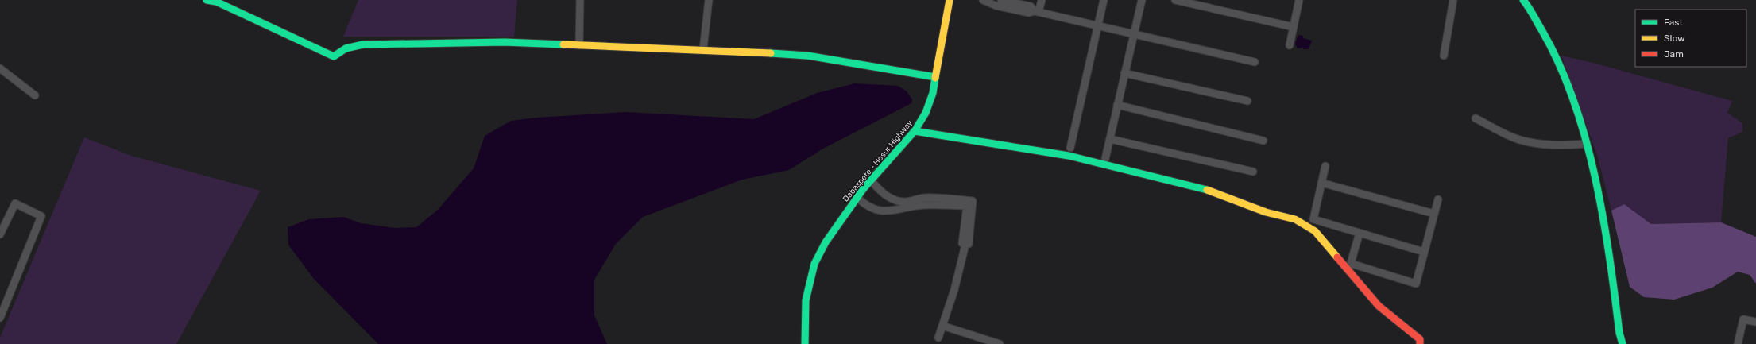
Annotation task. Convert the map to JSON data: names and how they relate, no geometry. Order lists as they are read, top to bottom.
{
  "streets": {
    "main road": ["Dabaspete - Hosur Highway"]
  },
  "legend": ["Fast", "Slow", "Jam"]
}
